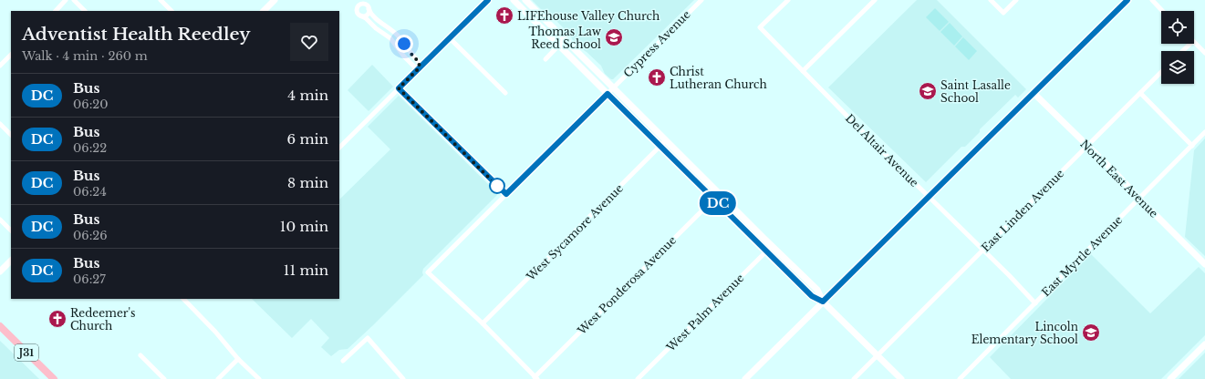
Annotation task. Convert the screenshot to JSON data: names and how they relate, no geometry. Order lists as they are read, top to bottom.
{
  "streets": {
    "main road": ["J31"],
    "street": [
      "Cypress Avenue",
      "Del Altair Avenue",
      "North East Avenue",
      "East Linden Avenue",
      "West Sycamore Avenue",
      "East Myrtle Avenue",
      "West Ponderosa Avenue",
      "West Palm Avenue"
    ]
  },
  "crossings": [
    ["Cypress Avenue", "West Sycamore Avenue"],
    ["Del Altair Avenue", "East Linden Avenue"],
    ["Del Altair Avenue", "East Myrtle Avenue"],
    ["North East Avenue", "East Linden Avenue"],
    ["North East Avenue", "East Myrtle Avenue"]
  ],
  "places": {
    "church": ["LIFEhouse Valley Church", "Christ Lutheran Church", "Redeemer's Church"],
    "school or university": ["Thomas Law Reed School", "Saint Lasalle School", "Lincoln Elementary School"]
  },
  "lines": ["bus line DC"],
  "page": {
    "on_map": "DC",
    "heading": ["Adventist Health Reedley", "Walk · 4 min · 260 m"],
    "list": [
      {
        "mark": "DC",
        "name": "Bus",
        "note": "06:20",
        "value": "4 min"
      },
      {
        "mark": "DC",
        "name": "Bus",
        "note": "06:22",
        "value": "6 min"
      },
      {
        "mark": "DC",
        "name": "Bus",
        "note": "06:24",
        "value": "8 min"
      },
      {
        "mark": "DC",
        "name": "Bus",
        "note": "06:26",
        "value": "10 min"
      },
      {
        "mark": "DC",
        "name": "Bus",
        "note": "06:27",
        "value": "11 min"
      }
    ]
  }
}
